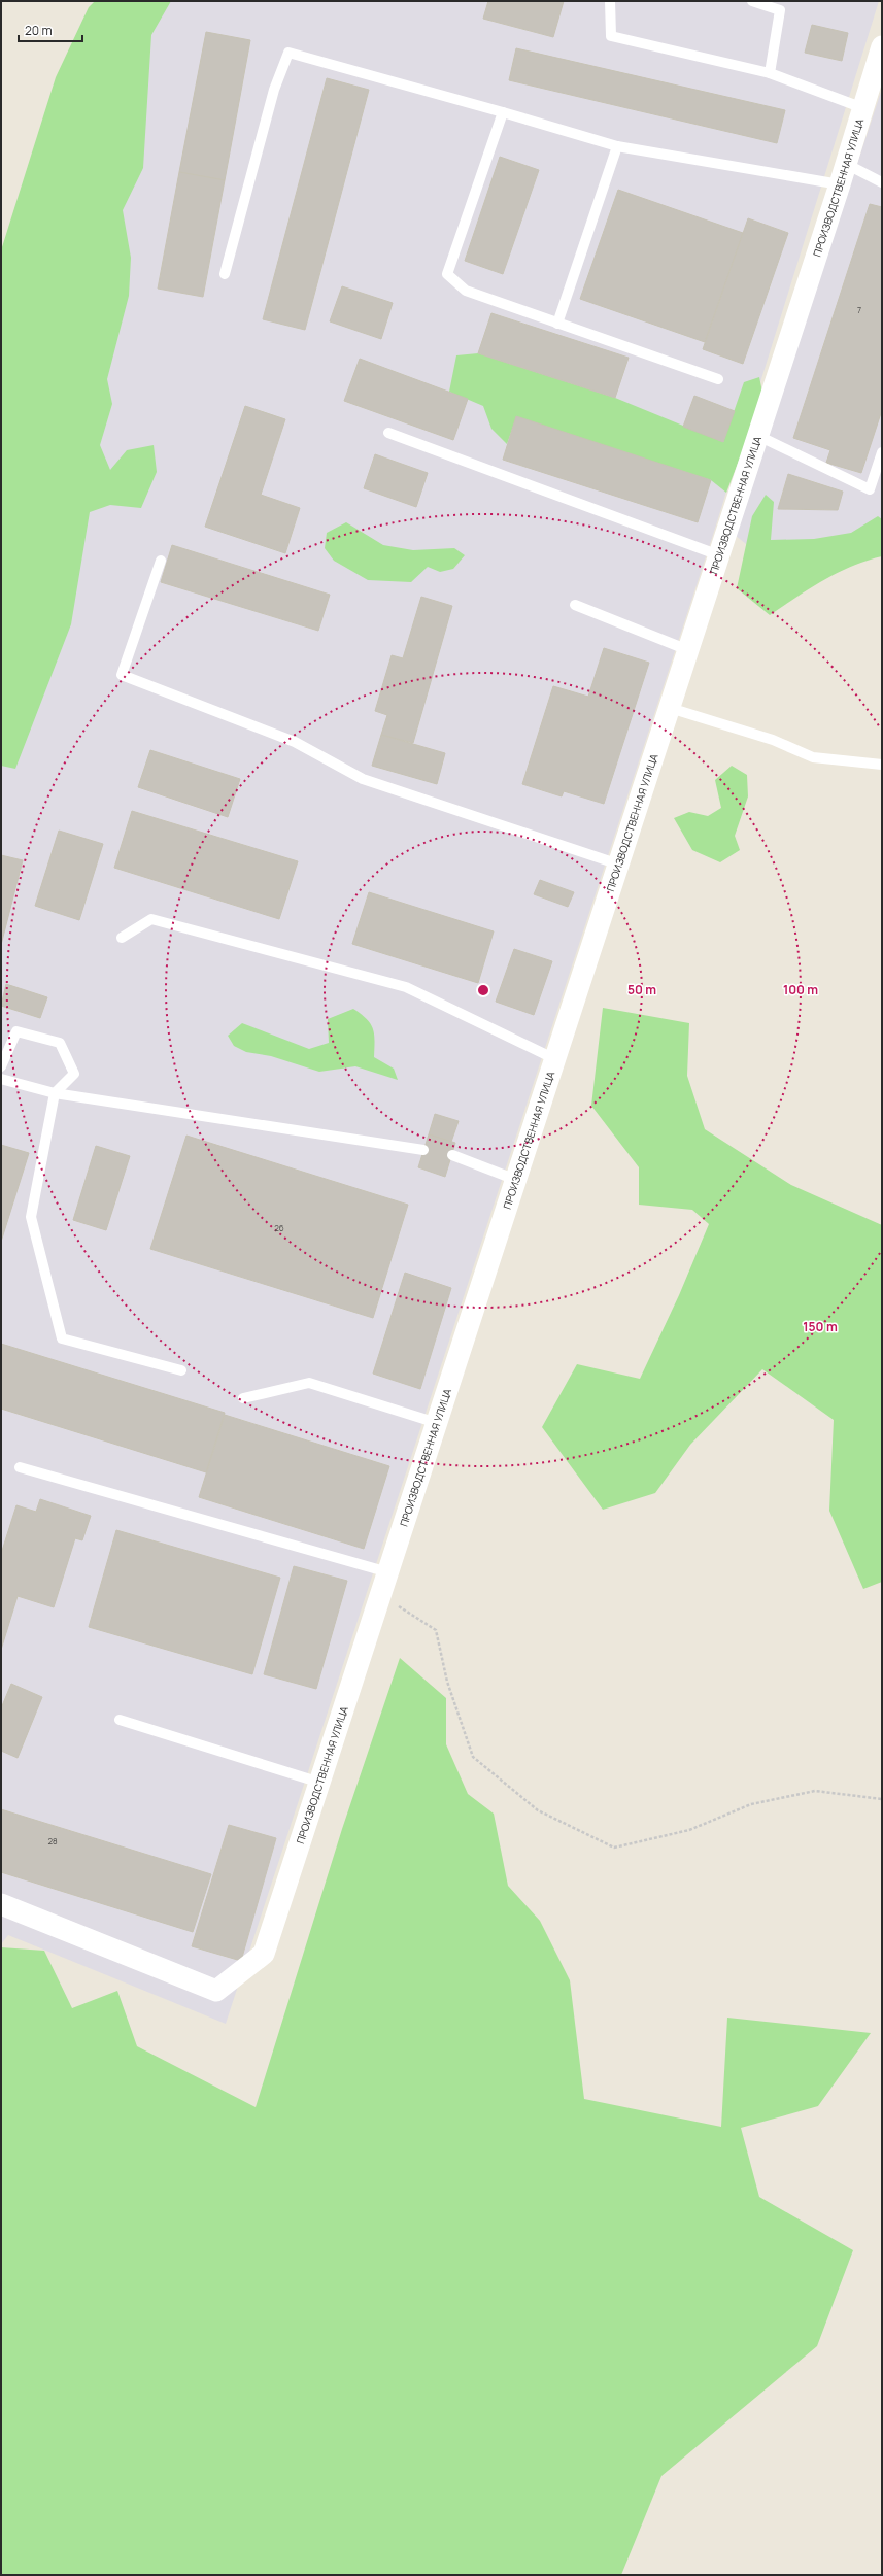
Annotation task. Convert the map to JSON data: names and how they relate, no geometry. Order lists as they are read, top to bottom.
{
  "streets": {
    "street": ["ПРОИЗВОДСТВЕННАЯ УЛИЦА"]
  },
  "house_numbers": ["7", "26", "28"],
  "scale_bar": "20 m",
  "rings": ["50 m", "100 m", "150 m"]
}
